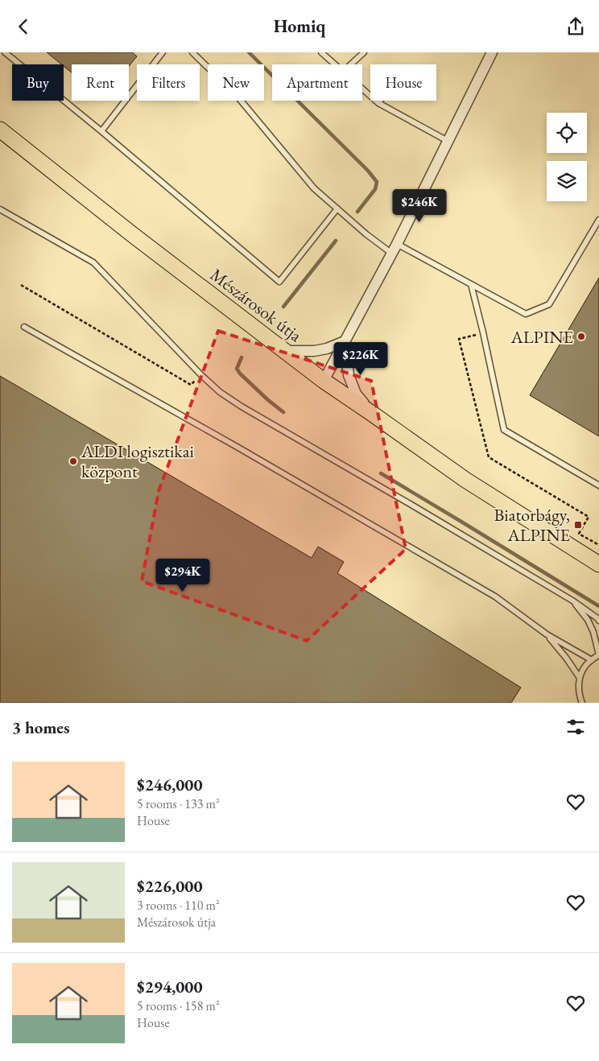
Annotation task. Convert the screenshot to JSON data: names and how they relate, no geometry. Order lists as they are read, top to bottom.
{
  "streets": {
    "main road": ["Mészárosok útja"]
  },
  "places": {
    "other": ["ALPINE", "ALDI logisztikai központ"],
    "transit": ["Biatorbágy, ALPINE"]
  },
  "page": {
    "header": "Homiq",
    "chip": [
      "Buy",
      "Rent",
      "Filters",
      "New",
      "Apartment",
      "House"
    ],
    "price": ["$246K", "$226K", "$294K"],
    "heading": "3 homes",
    "list": [
      {
        "name": "$246,000",
        "note": "5 rooms · 133 m² · House"
      },
      {
        "name": "$226,000",
        "note": "3 rooms · 110 m² · Mészárosok útja"
      },
      {
        "name": "$294,000",
        "note": "5 rooms · 158 m² · House"
      }
    ]
  }
}
